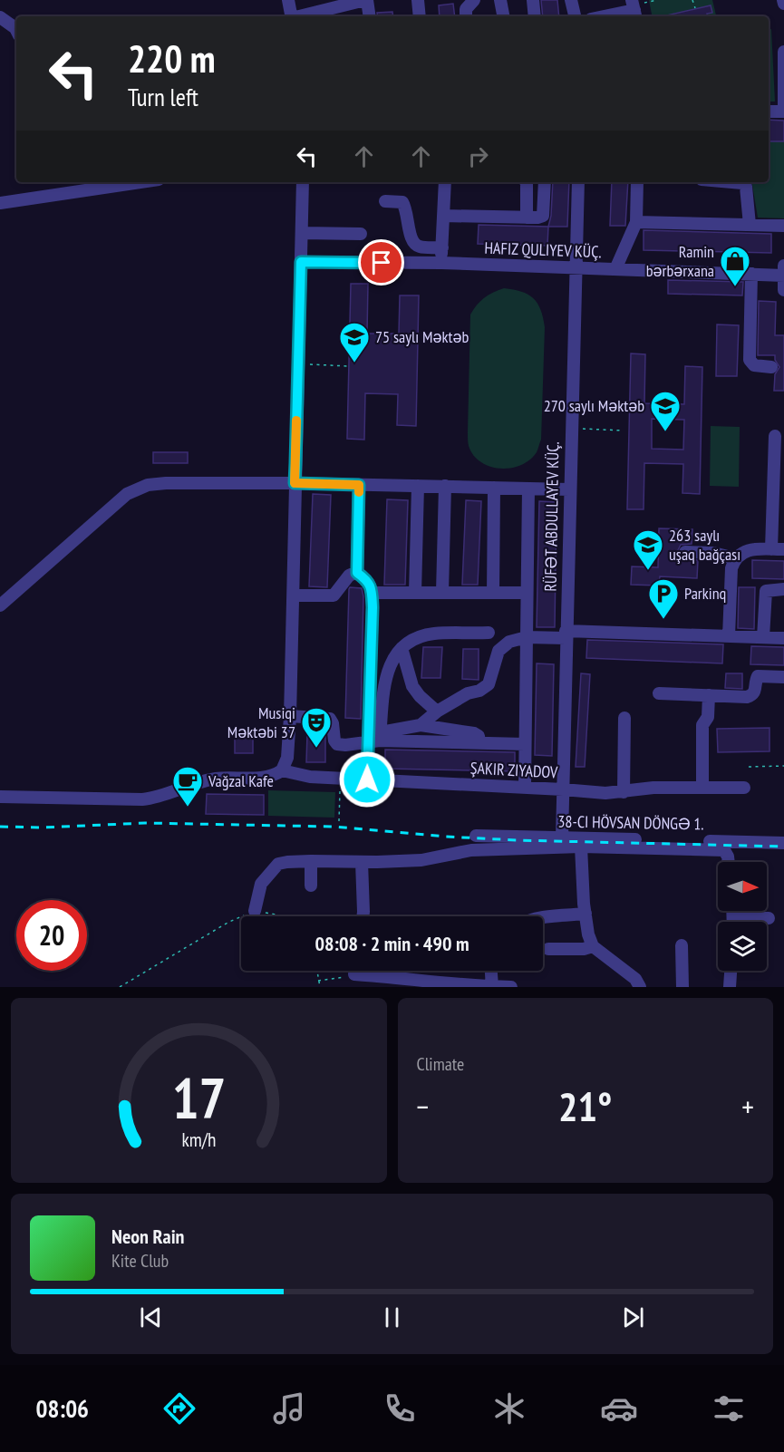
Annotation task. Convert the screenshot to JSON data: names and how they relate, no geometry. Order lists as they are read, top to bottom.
{
  "streets": {
    "street": [
      "HAFIZ QULIYEV KÜÇ.",
      "RÜFƏT ABDULLAYEV KÜÇ.",
      "ŞAKIR ZIYADOV",
      "38-CI HÖVSAN DÖNGƏ 1."
    ]
  },
  "crossings": [
    ["HAFIZ QULIYEV KÜÇ.", "RÜFƏT ABDULLAYEV KÜÇ."],
    ["RÜFƏT ABDULLAYEV KÜÇ.", "ŞAKIR ZIYADOV"],
    ["RÜFƏT ABDULLAYEV KÜÇ.", "38-CI HÖVSAN DÖNGƏ 1."]
  ],
  "places": {
    "shop": ["Ramin bərbərxana"],
    "school or university": ["75 saylı Məktəb", "270 saylı Məktəb", "263 saylı uşaq bağçası"],
    "parking": ["Parkinq"],
    "theatre": ["Musiqi Məktəbi 37"],
    "cafe": ["Vağzal Kafe"]
  },
  "north": "right",
  "page": {
    "turn": ["220 m", "Turn left"],
    "limit": "20",
    "trip": "08:08 · 2 min · 490 m",
    "tile": "Climate",
    "heat": ["−", "21°", "+"],
    "song": ["Neon Rain", "Kite Club"],
    "tabs": "08:06",
    "gauge": ["17", "km/h"]
  }
}
